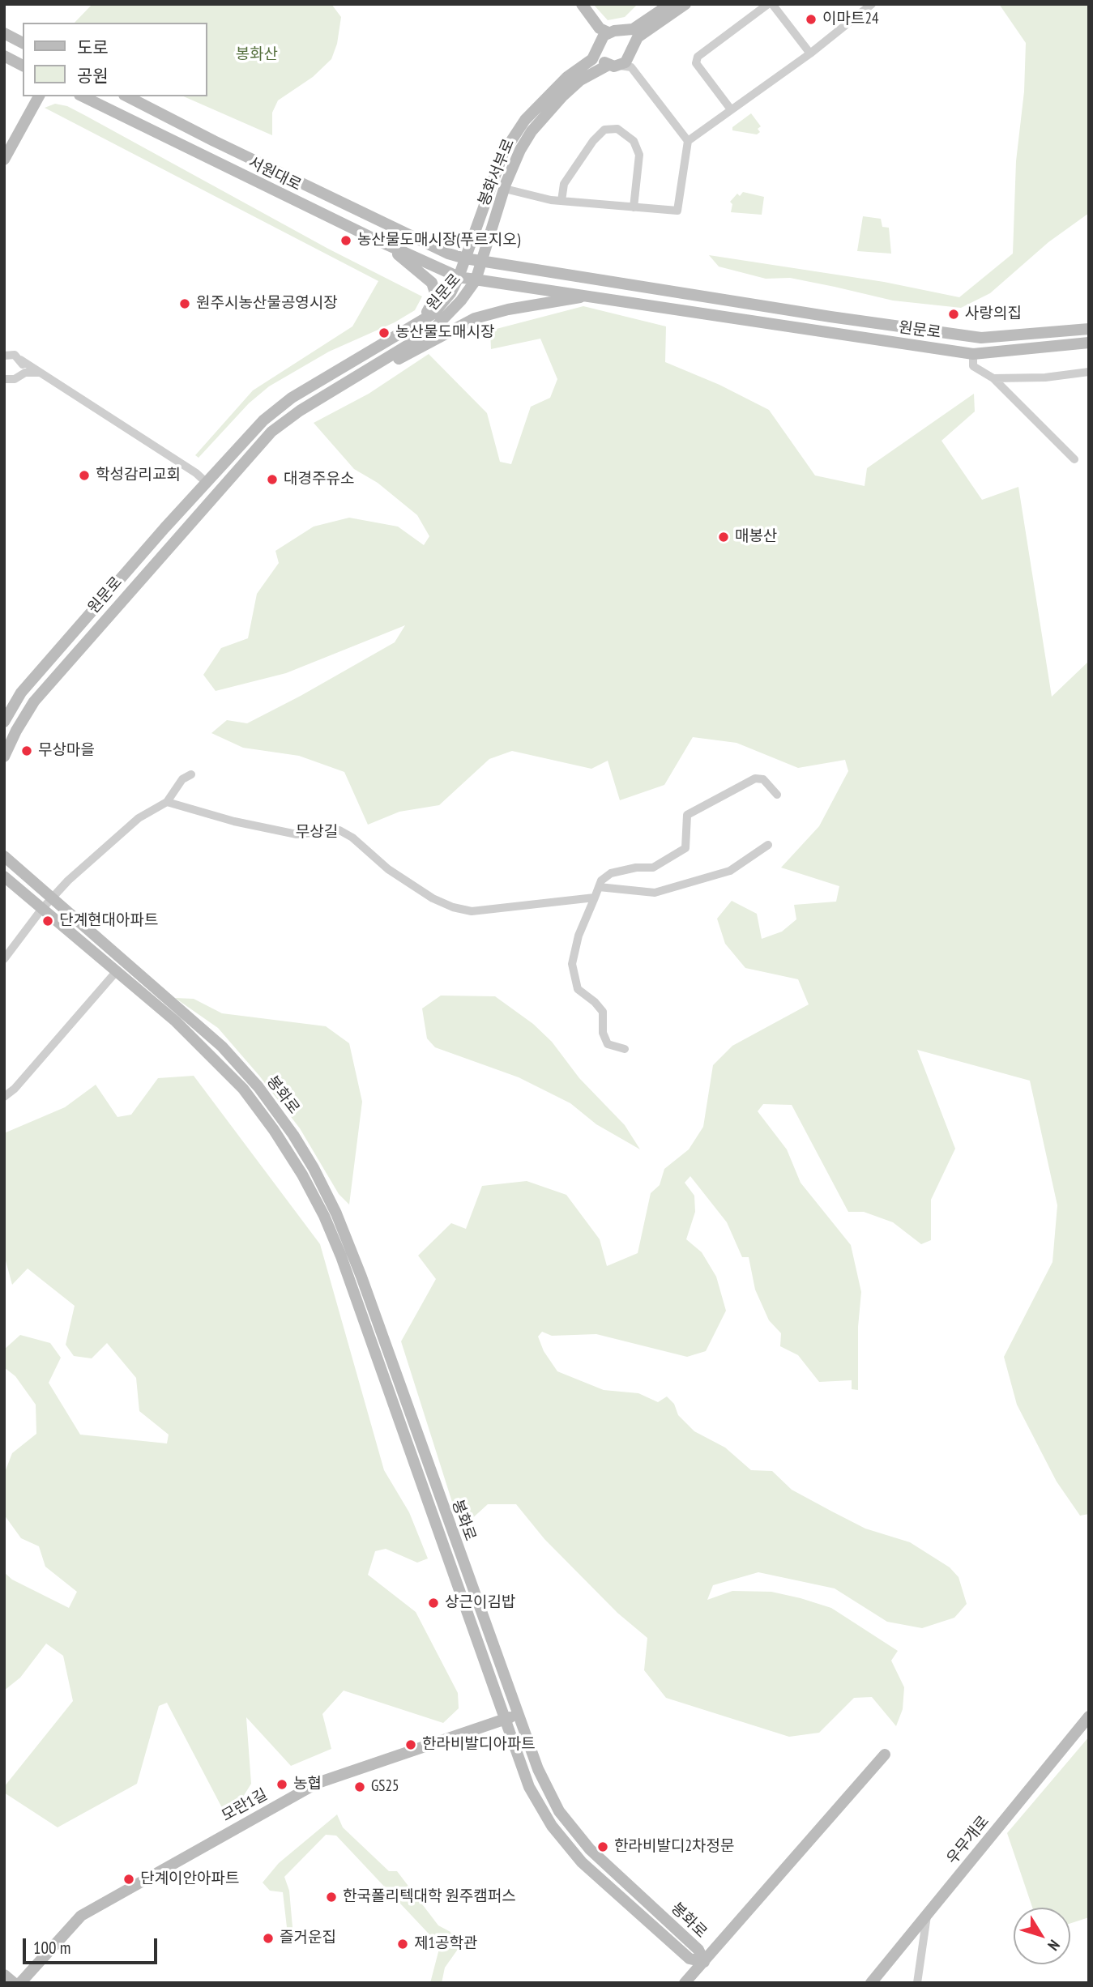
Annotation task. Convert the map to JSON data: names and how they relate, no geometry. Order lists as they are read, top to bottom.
{
  "streets": {
    "street": [
      "봉화서부로",
      "서원대로",
      "원문로",
      "무상길",
      "봉화로",
      "모란1길",
      "우무개로"
    ]
  },
  "crossings": [
    ["봉화서부로", "서원대로"],
    ["봉화서부로", "원문로"],
    ["서원대로", "원문로"],
    ["봉화로", "모란1길"]
  ],
  "parks": ["봉화산"],
  "places": [
    "이마트24",
    "농산물도매시장(푸르지오)",
    "원주시농산물공영시장",
    "사랑의집",
    "농산물도매시장",
    "학성감리교회",
    "대경주유소",
    "매봉산",
    "무상마을",
    "단계현대아파트",
    "상근이김밥",
    "한라비발디아파트",
    "농협",
    "GS25",
    "한라비발디2차정문",
    "단계이안아파트",
    "한국폴리텍대학 원주캠퍼스",
    "즐거운집",
    "제1공학관"
  ],
  "legend": ["도로", "공원"],
  "scale_bar": "100 m",
  "north": "bottom right"
}
